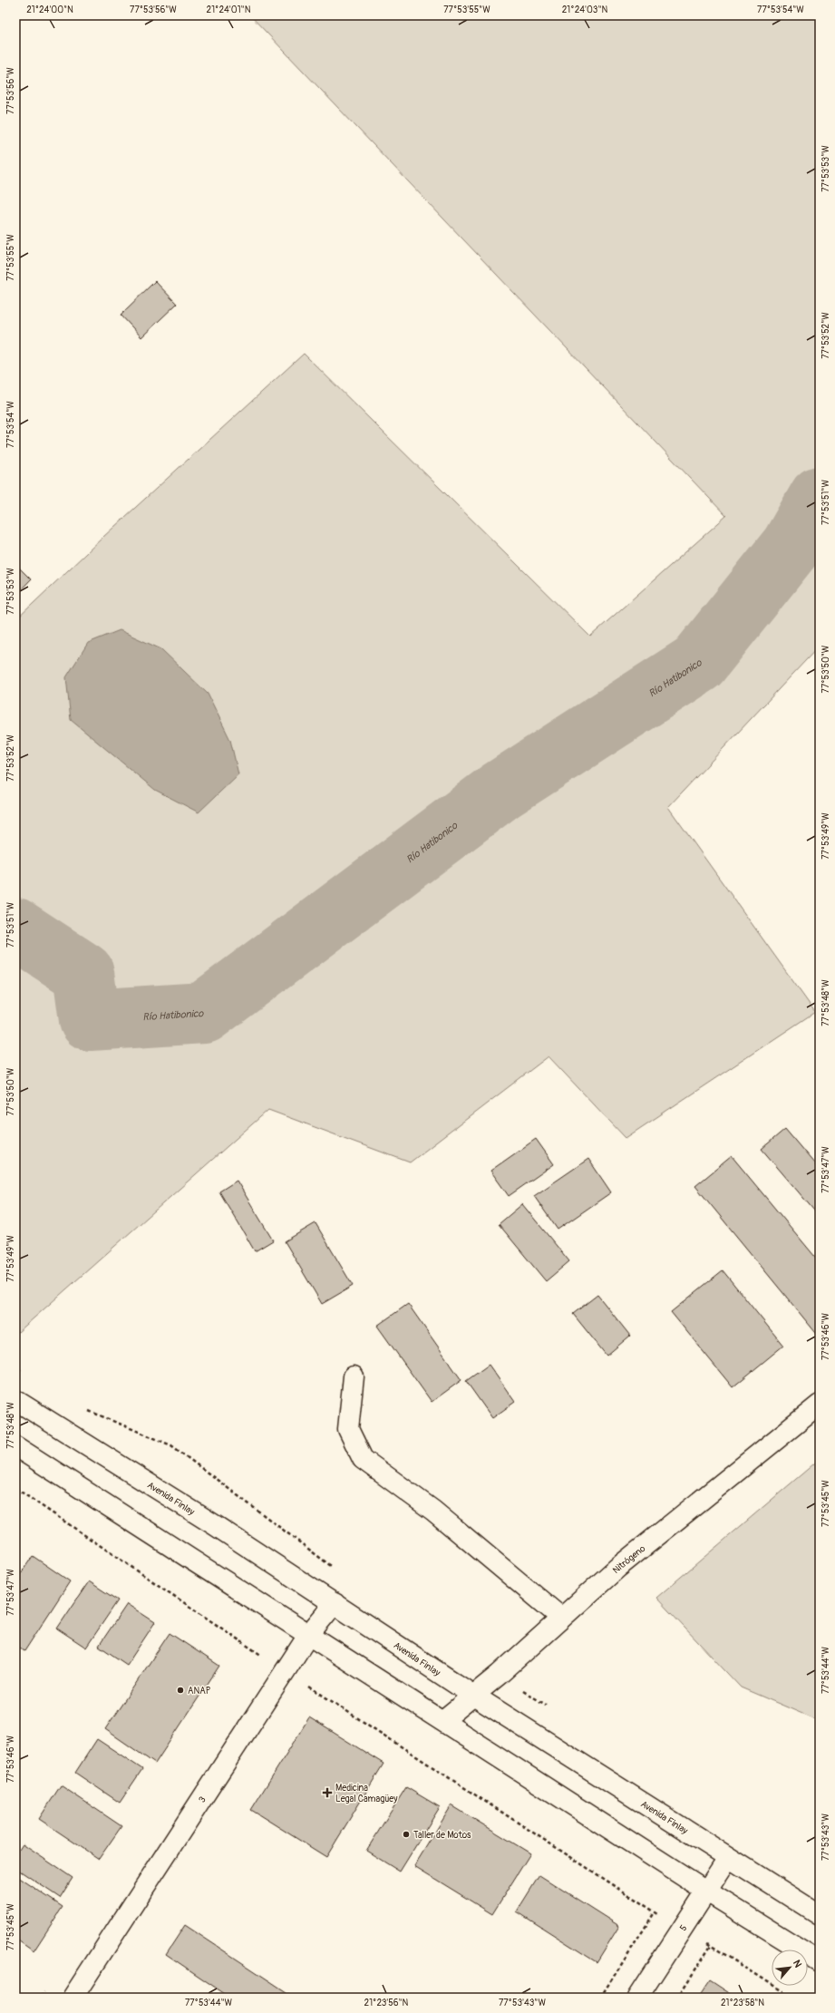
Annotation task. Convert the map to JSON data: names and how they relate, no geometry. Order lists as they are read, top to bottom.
{
  "streets": {
    "main road": [
      "Avenida Finlay",
      "Nitrógeno",
      "3",
      "5"
    ]
  },
  "crossings": [
    ["Avenida Finlay", "Nitrógeno"],
    ["Avenida Finlay", "3"],
    ["Avenida Finlay", "5"]
  ],
  "water": ["Río Hatibonico"],
  "places": {
    "other": ["ANAP", "Taller de Motos"],
    "health": ["Medicina Legal Camagüey"]
  },
  "north": "top right",
  "coordinates": [
    "21°24'00\"N",
    "77°53'56\"W",
    "21°24'01\"N",
    "77°53'55\"W",
    "21°24'03\"N",
    "77°53'54\"W",
    "77°53'53\"W",
    "77°53'52\"W",
    "77°53'51\"W",
    "77°53'50\"W",
    "77°53'49\"W",
    "77°53'48\"W",
    "77°53'47\"W",
    "77°53'46\"W",
    "77°53'45\"W",
    "77°53'44\"W",
    "77°53'43\"W",
    "21°23'56\"N",
    "21°23'58\"N"
  ]
}
